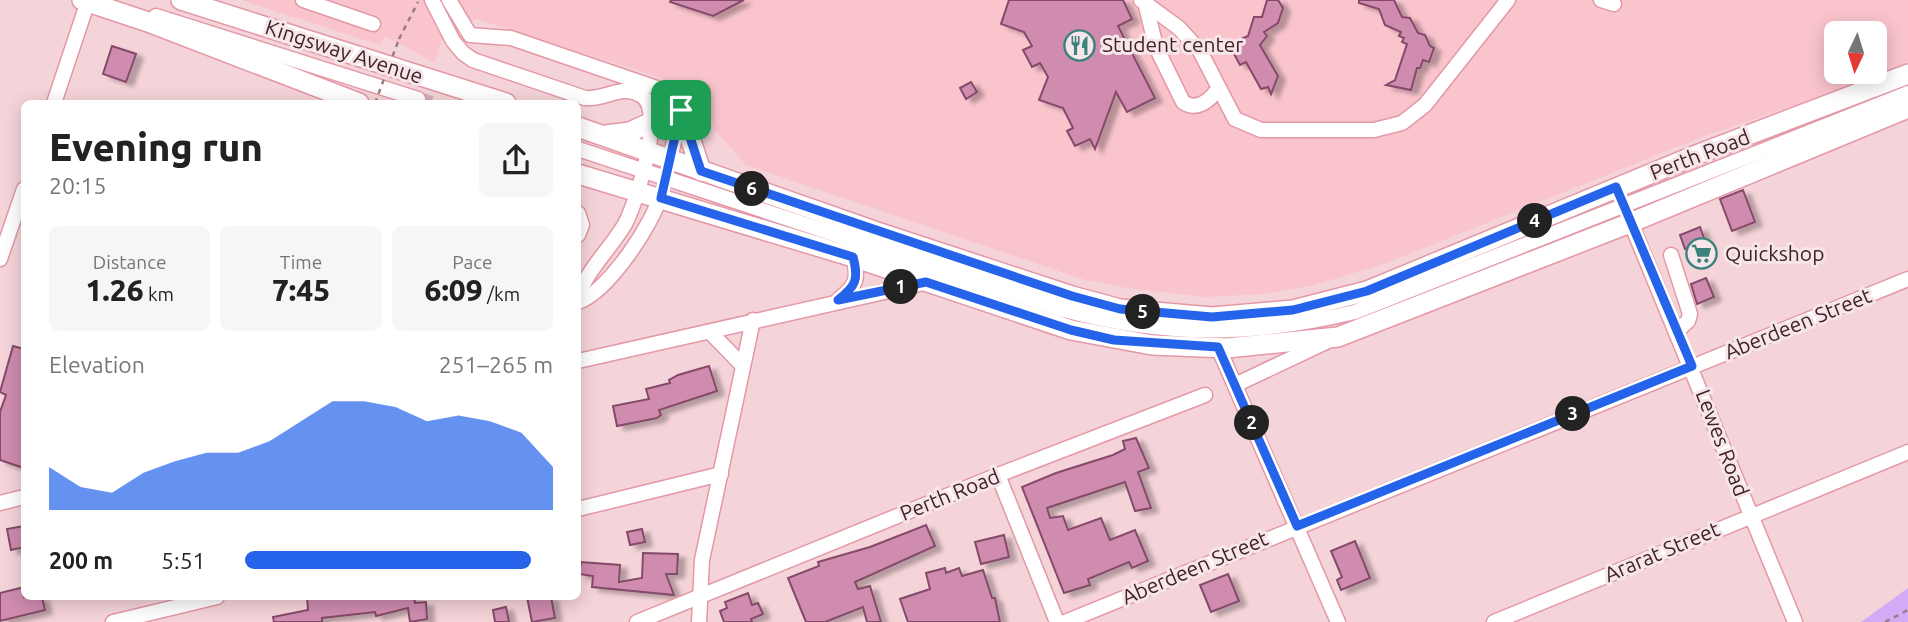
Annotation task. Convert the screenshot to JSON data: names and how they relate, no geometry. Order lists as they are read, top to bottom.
{
  "streets": {
    "main road": ["Kingsway Avenue", "Perth Road"],
    "street": ["Aberdeen Street", "Lewes Road", "Ararat Street"]
  },
  "crossings": [
    ["Perth Road", "Lewes Road"],
    ["Aberdeen Street", "Lewes Road"],
    ["Lewes Road", "Ararat Street"]
  ],
  "places": {
    "restaurant": ["Student center"],
    "supermarket": ["Quickshop"]
  },
  "north": "bottom",
  "page": {
    "heading": ["Evening run", "20:15"],
    "pins": [
      "6",
      "4",
      "1",
      "5",
      "3",
      "2"
    ],
    "stats": [
      ["Distance", "1.26 km"],
      ["Time", "7:45"],
      ["Pace", "6:09 /km"]
    ],
    "chart": ["Elevation", "251–265 m"],
    "list": [
      {
        "name": "200 m",
        "note": "5:51"
      }
    ]
  }
}
